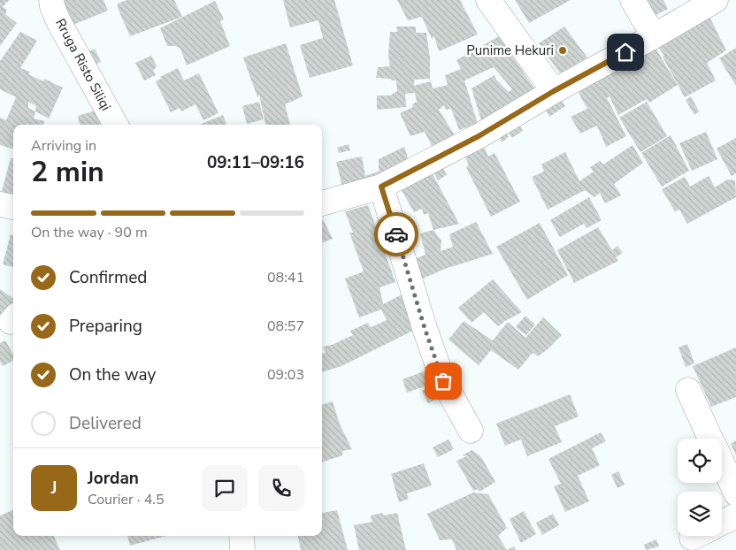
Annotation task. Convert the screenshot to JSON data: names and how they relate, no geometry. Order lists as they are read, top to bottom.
{
  "streets": {
    "street": ["Rruga Risto Siliqi"]
  },
  "places": ["Punime Hekuri"],
  "page": {
    "heading": ["2 min", "Arriving in", "09:11–09:16"],
    "panel": ["Jordan", "Courier · 4.5"],
    "bar": "On the way · 90 m",
    "list": [
      ["Confirmed", "08:41"],
      ["Preparing", "08:57"],
      ["On the way", "09:03"],
      "Delivered"
    ],
    "round": "J"
  }
}
